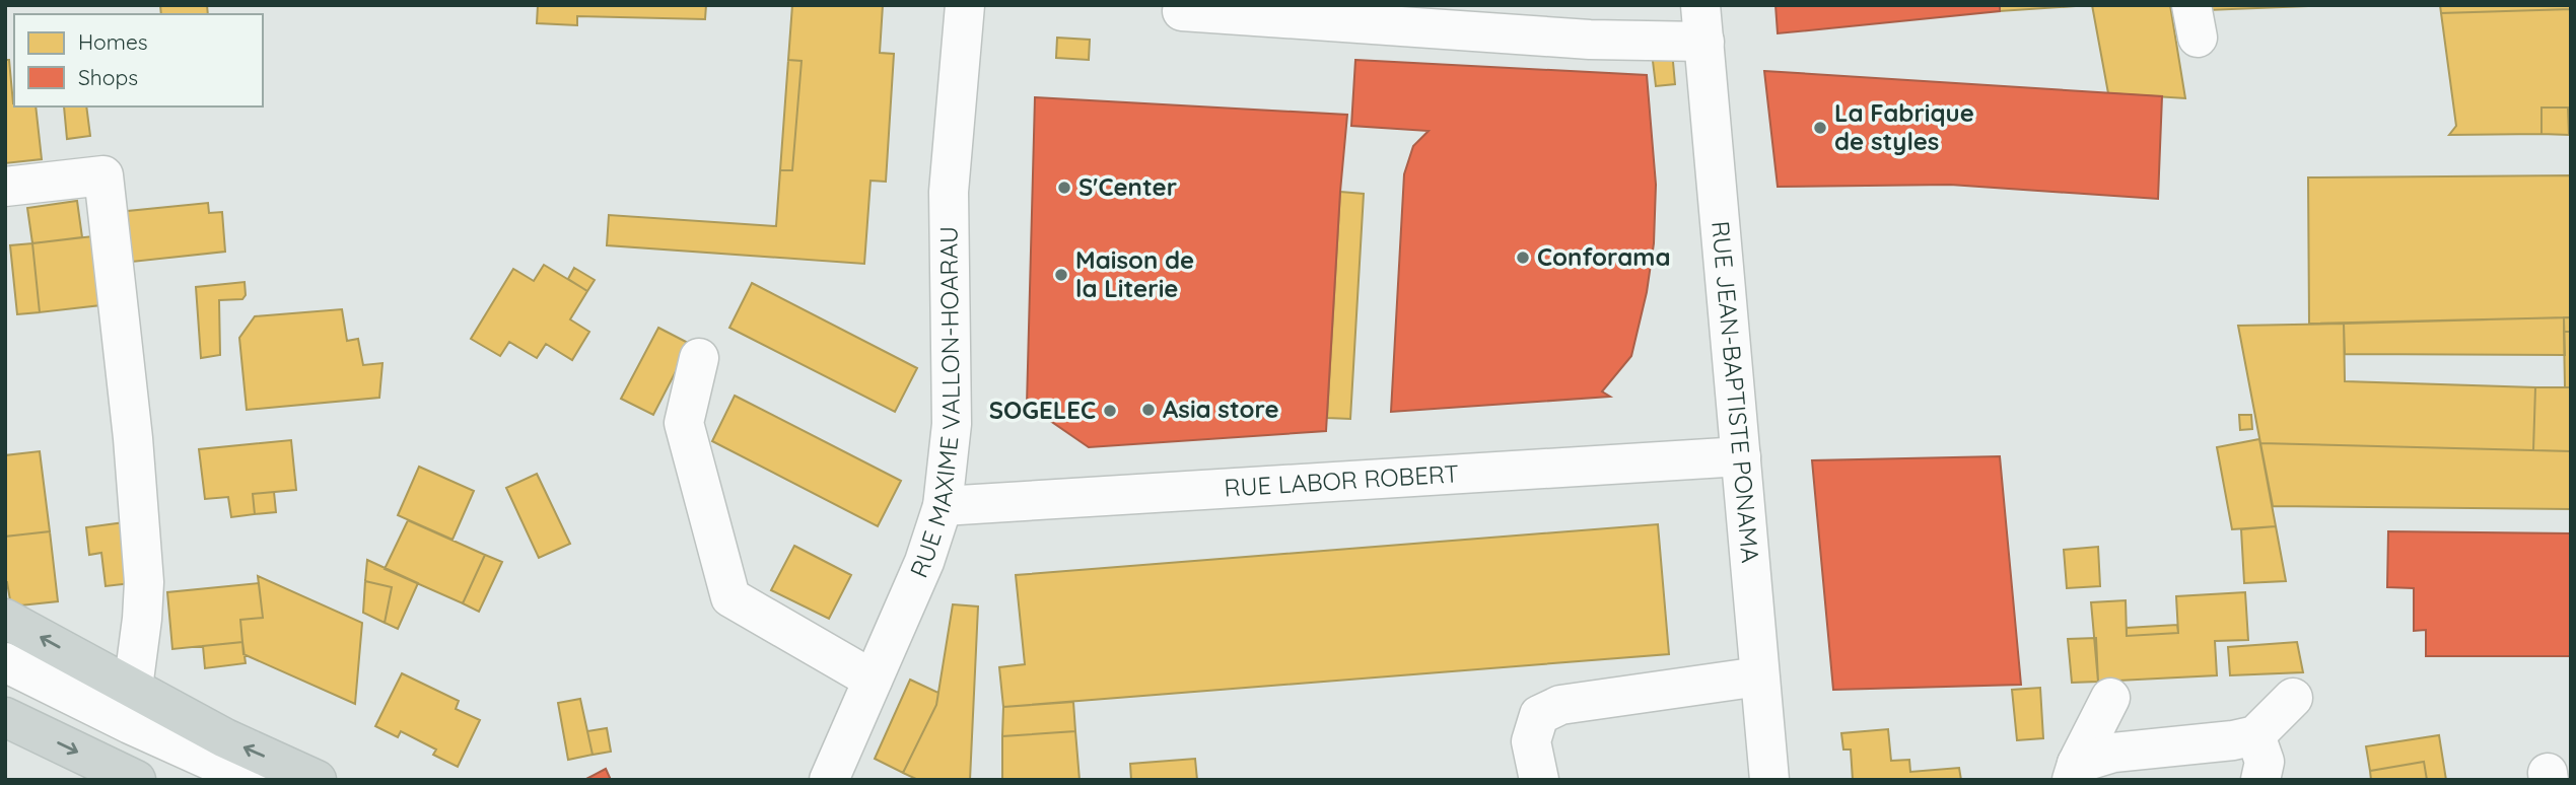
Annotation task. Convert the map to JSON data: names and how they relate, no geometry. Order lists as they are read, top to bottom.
{
  "streets": {
    "street": ["RUE JEAN-BAPTISTE PONAMA", "RUE MAXIME VALLON-HOARAU", "RUE LABOR ROBERT"]
  },
  "crossings": [
    ["RUE JEAN-BAPTISTE PONAMA", "RUE LABOR ROBERT"],
    ["RUE MAXIME VALLON-HOARAU", "RUE LABOR ROBERT"]
  ],
  "places": [
    "La Fabrique de styles",
    "S'Center",
    "Conforama",
    "Maison de la Literie",
    "Asia store",
    "SOGELEC"
  ],
  "legend": ["Homes", "Shops"]
}
